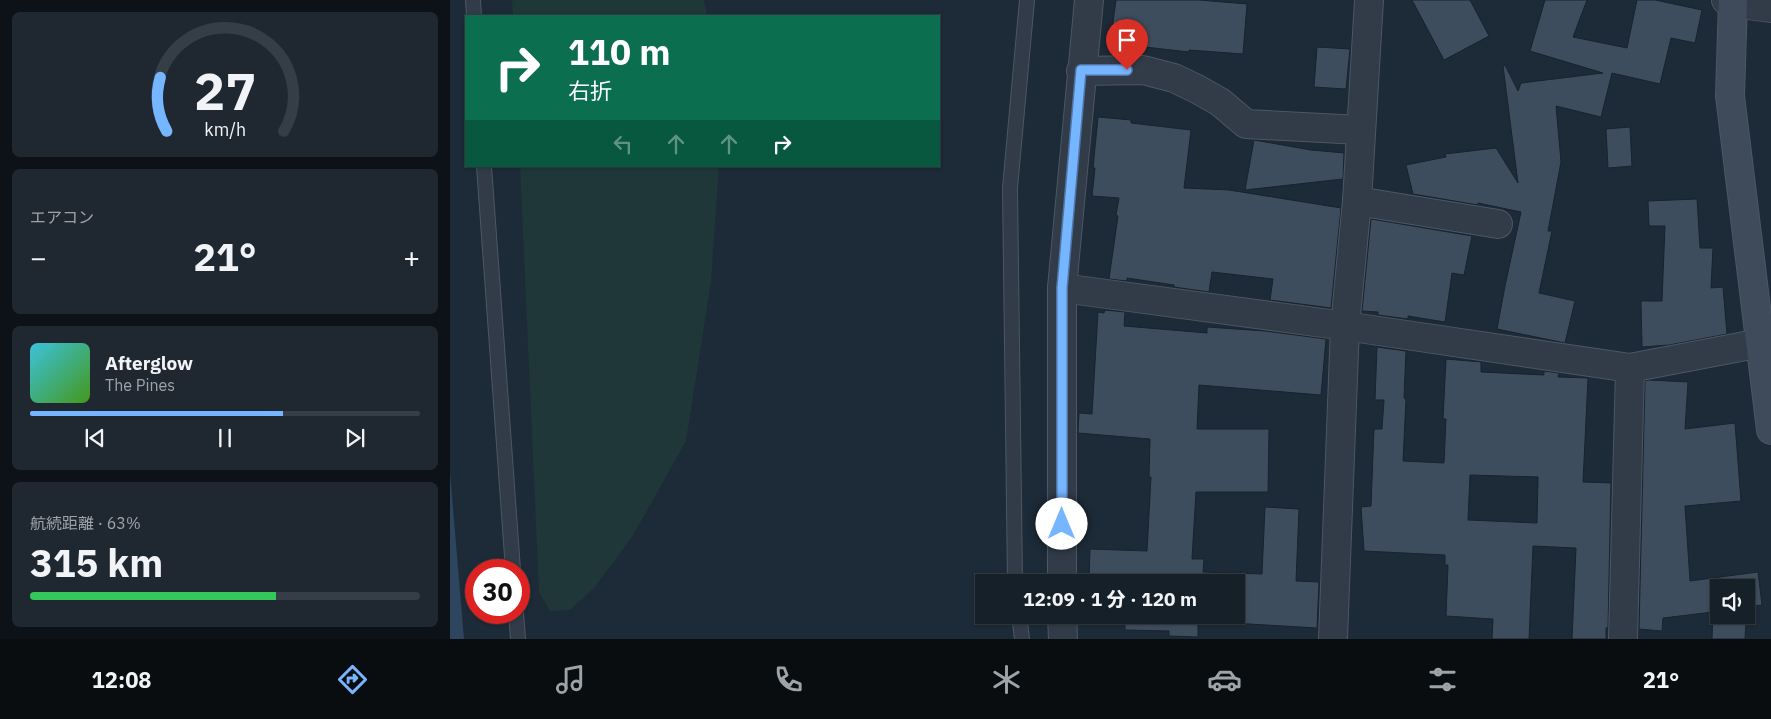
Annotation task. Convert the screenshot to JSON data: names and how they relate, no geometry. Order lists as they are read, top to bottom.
{
  "page": {
    "turn": ["110 m", "右折"],
    "tile": [
      "エアコン",
      ["航続距離 · 63%", "315 km"]
    ],
    "heat": ["−", "21°", "+"],
    "song": ["Afterglow", "The Pines"],
    "limit": "30",
    "trip": "12:09 · 1 分 · 120 m",
    "tabs": ["12:08", "21°"],
    "gauge": ["27", "km/h"]
  }
}
